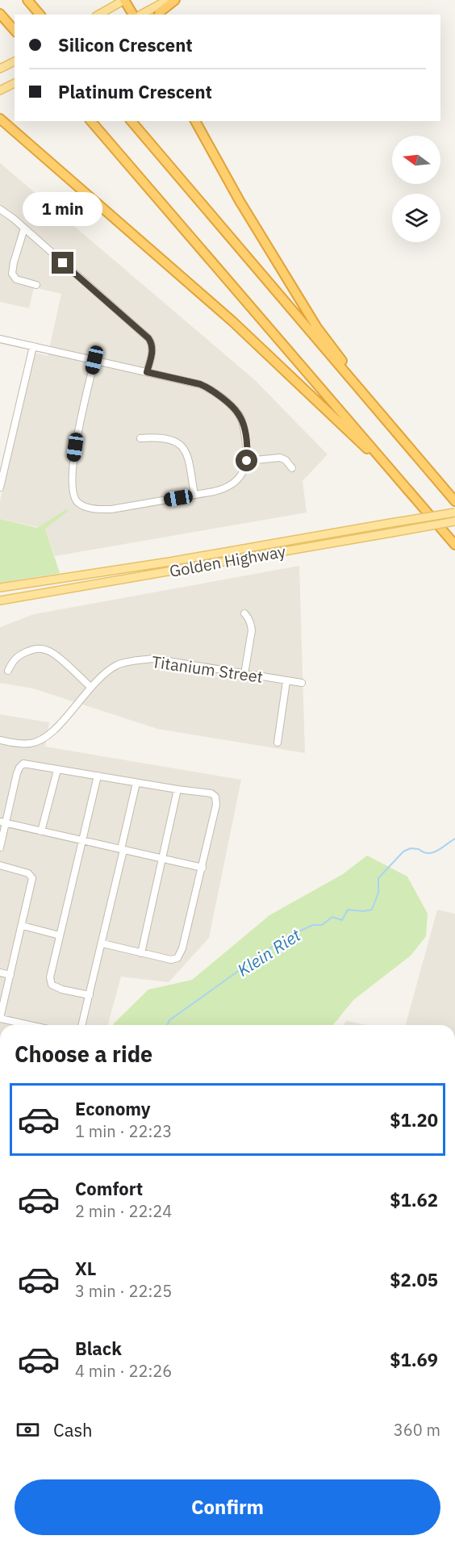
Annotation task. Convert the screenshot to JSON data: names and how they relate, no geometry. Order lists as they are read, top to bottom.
{
  "streets": {
    "main road": ["Golden Highway"],
    "street": ["Titanium Street"]
  },
  "water": ["Klein Riet"],
  "north": "left",
  "page": {
    "banner": ["Silicon Crescent", "Platinum Crescent"],
    "bubble": "1 min",
    "heading": "Choose a ride",
    "list": [
      {
        "name": "Economy",
        "note": "1 min · 22:23",
        "value": "$1.20"
      },
      {
        "name": "Comfort",
        "note": "2 min · 22:24",
        "value": "$1.62"
      },
      {
        "name": "XL",
        "note": "3 min · 22:25",
        "value": "$2.05"
      },
      {
        "name": "Black",
        "note": "4 min · 22:26",
        "value": "$1.69"
      }
    ],
    "pay": ["Cash", "360 m"],
    "buttons": "Confirm"
  }
}
